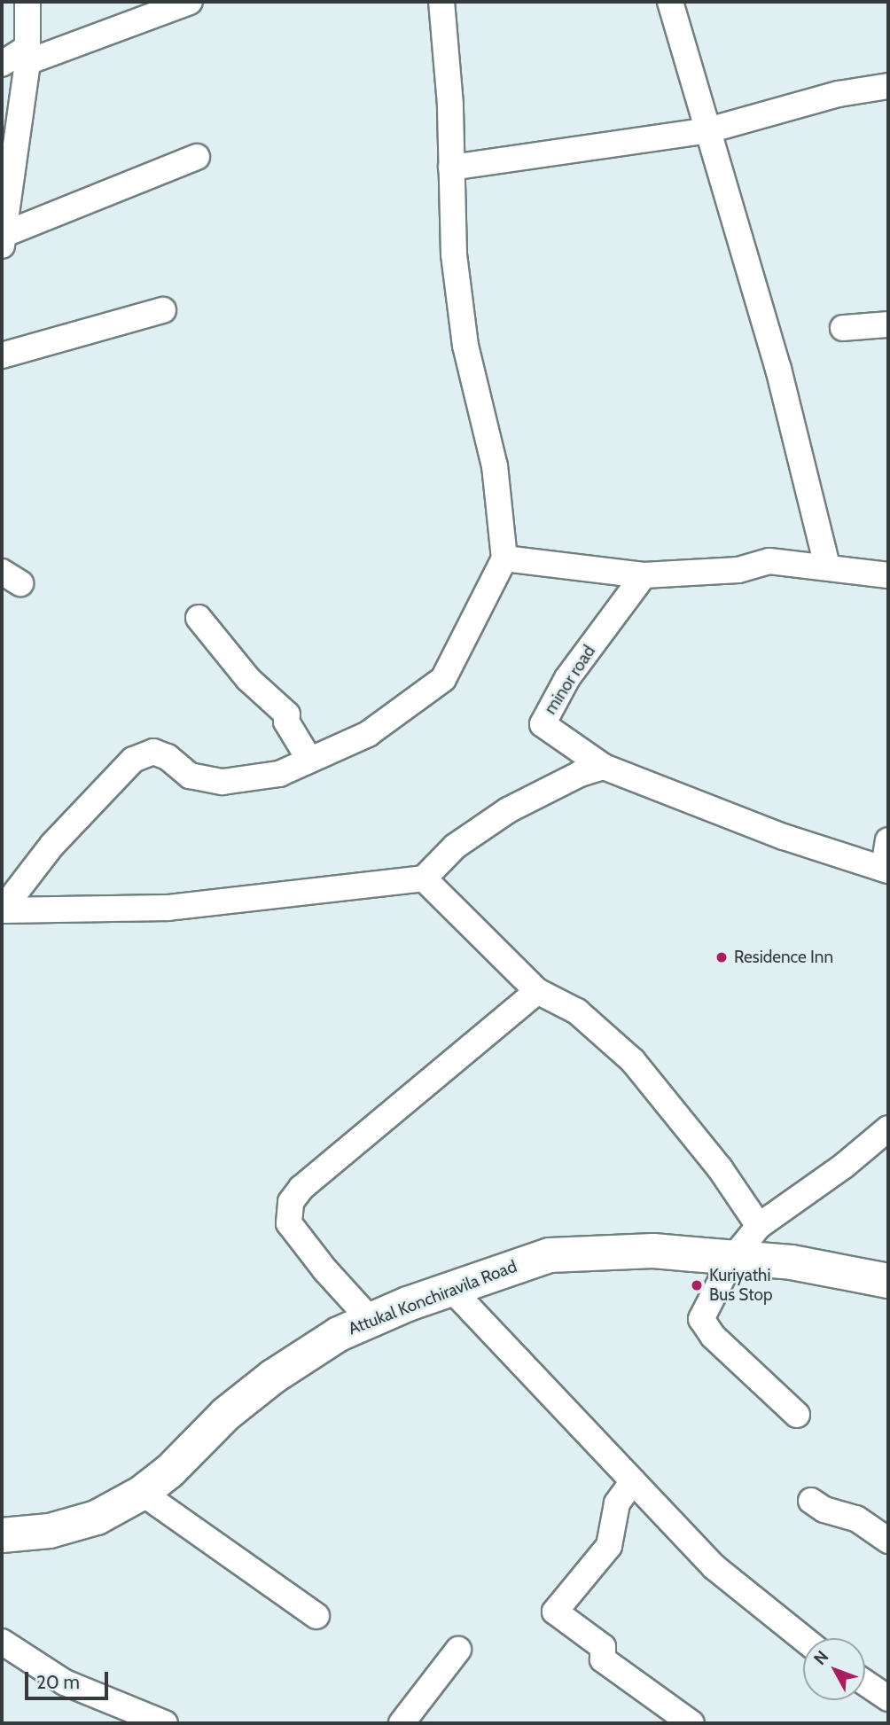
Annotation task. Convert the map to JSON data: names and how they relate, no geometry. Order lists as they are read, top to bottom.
{
  "streets": {
    "main road": ["Attukal Konchiravila Road"],
    "street": ["minor road"]
  },
  "places": ["Residence Inn", "Kuriyathi Bus Stop"],
  "scale_bar": "20 m",
  "north": "top left"
}
